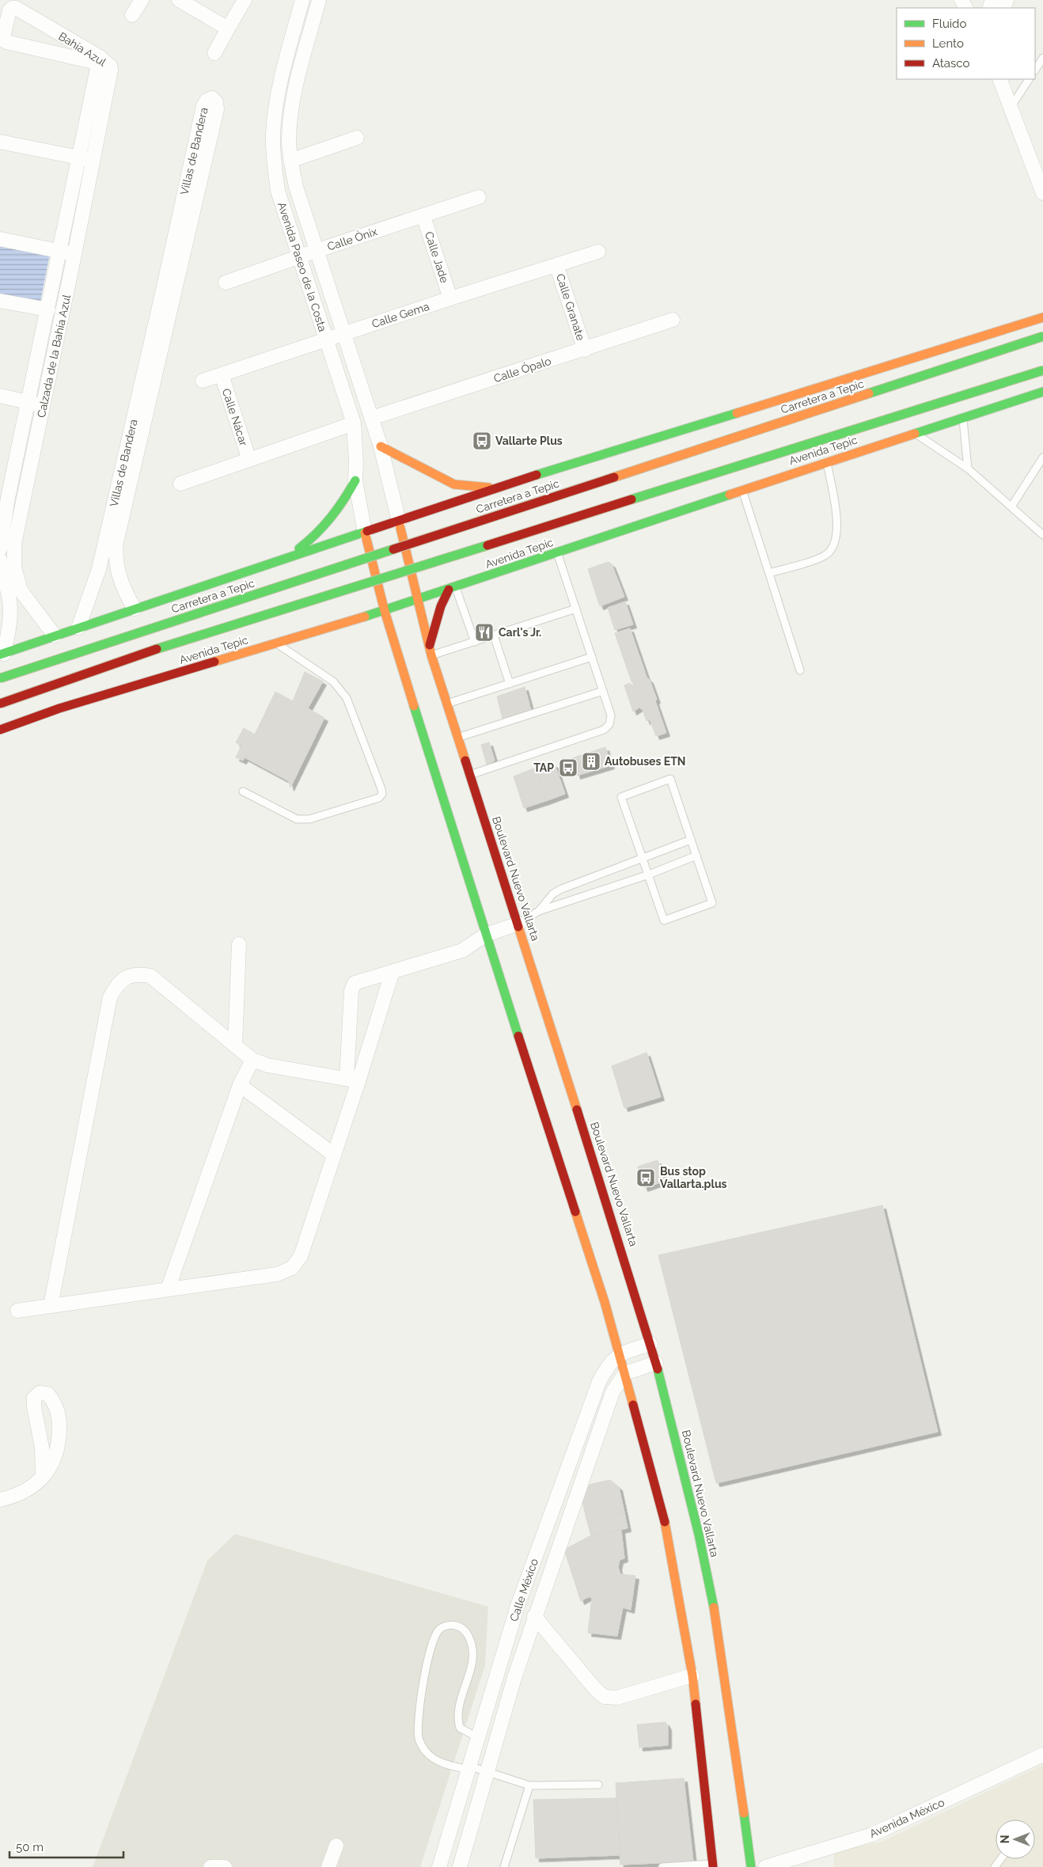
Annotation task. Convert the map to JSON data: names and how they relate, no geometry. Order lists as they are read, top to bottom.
{
  "streets": {
    "main road": ["Carretera a Tepic", "Avenida Tepic", "Boulevard Nuevo Vallarta"],
    "street": [
      "Bahía Azul",
      "Villas de Bandera",
      "Calle Ónix",
      "Calle Jade",
      "Avenida Paseo de la Costa",
      "Calle Granate",
      "Calle Gema",
      "Calzada de la Bahía Azul",
      "Calle Ópalo",
      "Calle Nácar",
      "Calle México",
      "Avenida México"
    ]
  },
  "crossings": [
    ["Bahía Azul", "Calzada de la Bahía Azul"],
    ["Calle Ónix", "Calle Jade"],
    ["Calle Ónix", "Avenida Paseo de la Costa"],
    ["Calle Jade", "Calle Gema"],
    ["Avenida Paseo de la Costa", "Calle Gema"],
    ["Avenida Paseo de la Costa", "Calle Ópalo"],
    ["Avenida Paseo de la Costa", "Boulevard Nuevo Vallarta"],
    ["Calle Granate", "Calle Gema"],
    ["Calle Granate", "Calle Ópalo"],
    ["Calle Gema", "Calle Nácar"],
    ["Avenida Tepic", "Boulevard Nuevo Vallarta"],
    ["Boulevard Nuevo Vallarta", "Calle México"]
  ],
  "places": {
    "bus stop": ["Vallarte Plus", "TAP", "Bus stop Vallarta.plus"],
    "restaurant": ["Carl's Jr."],
    "building": ["Autobuses ETN"]
  },
  "legend": ["Fluido", "Lento", "Atasco"],
  "scale_bar": "50 m",
  "north": "left"
}
